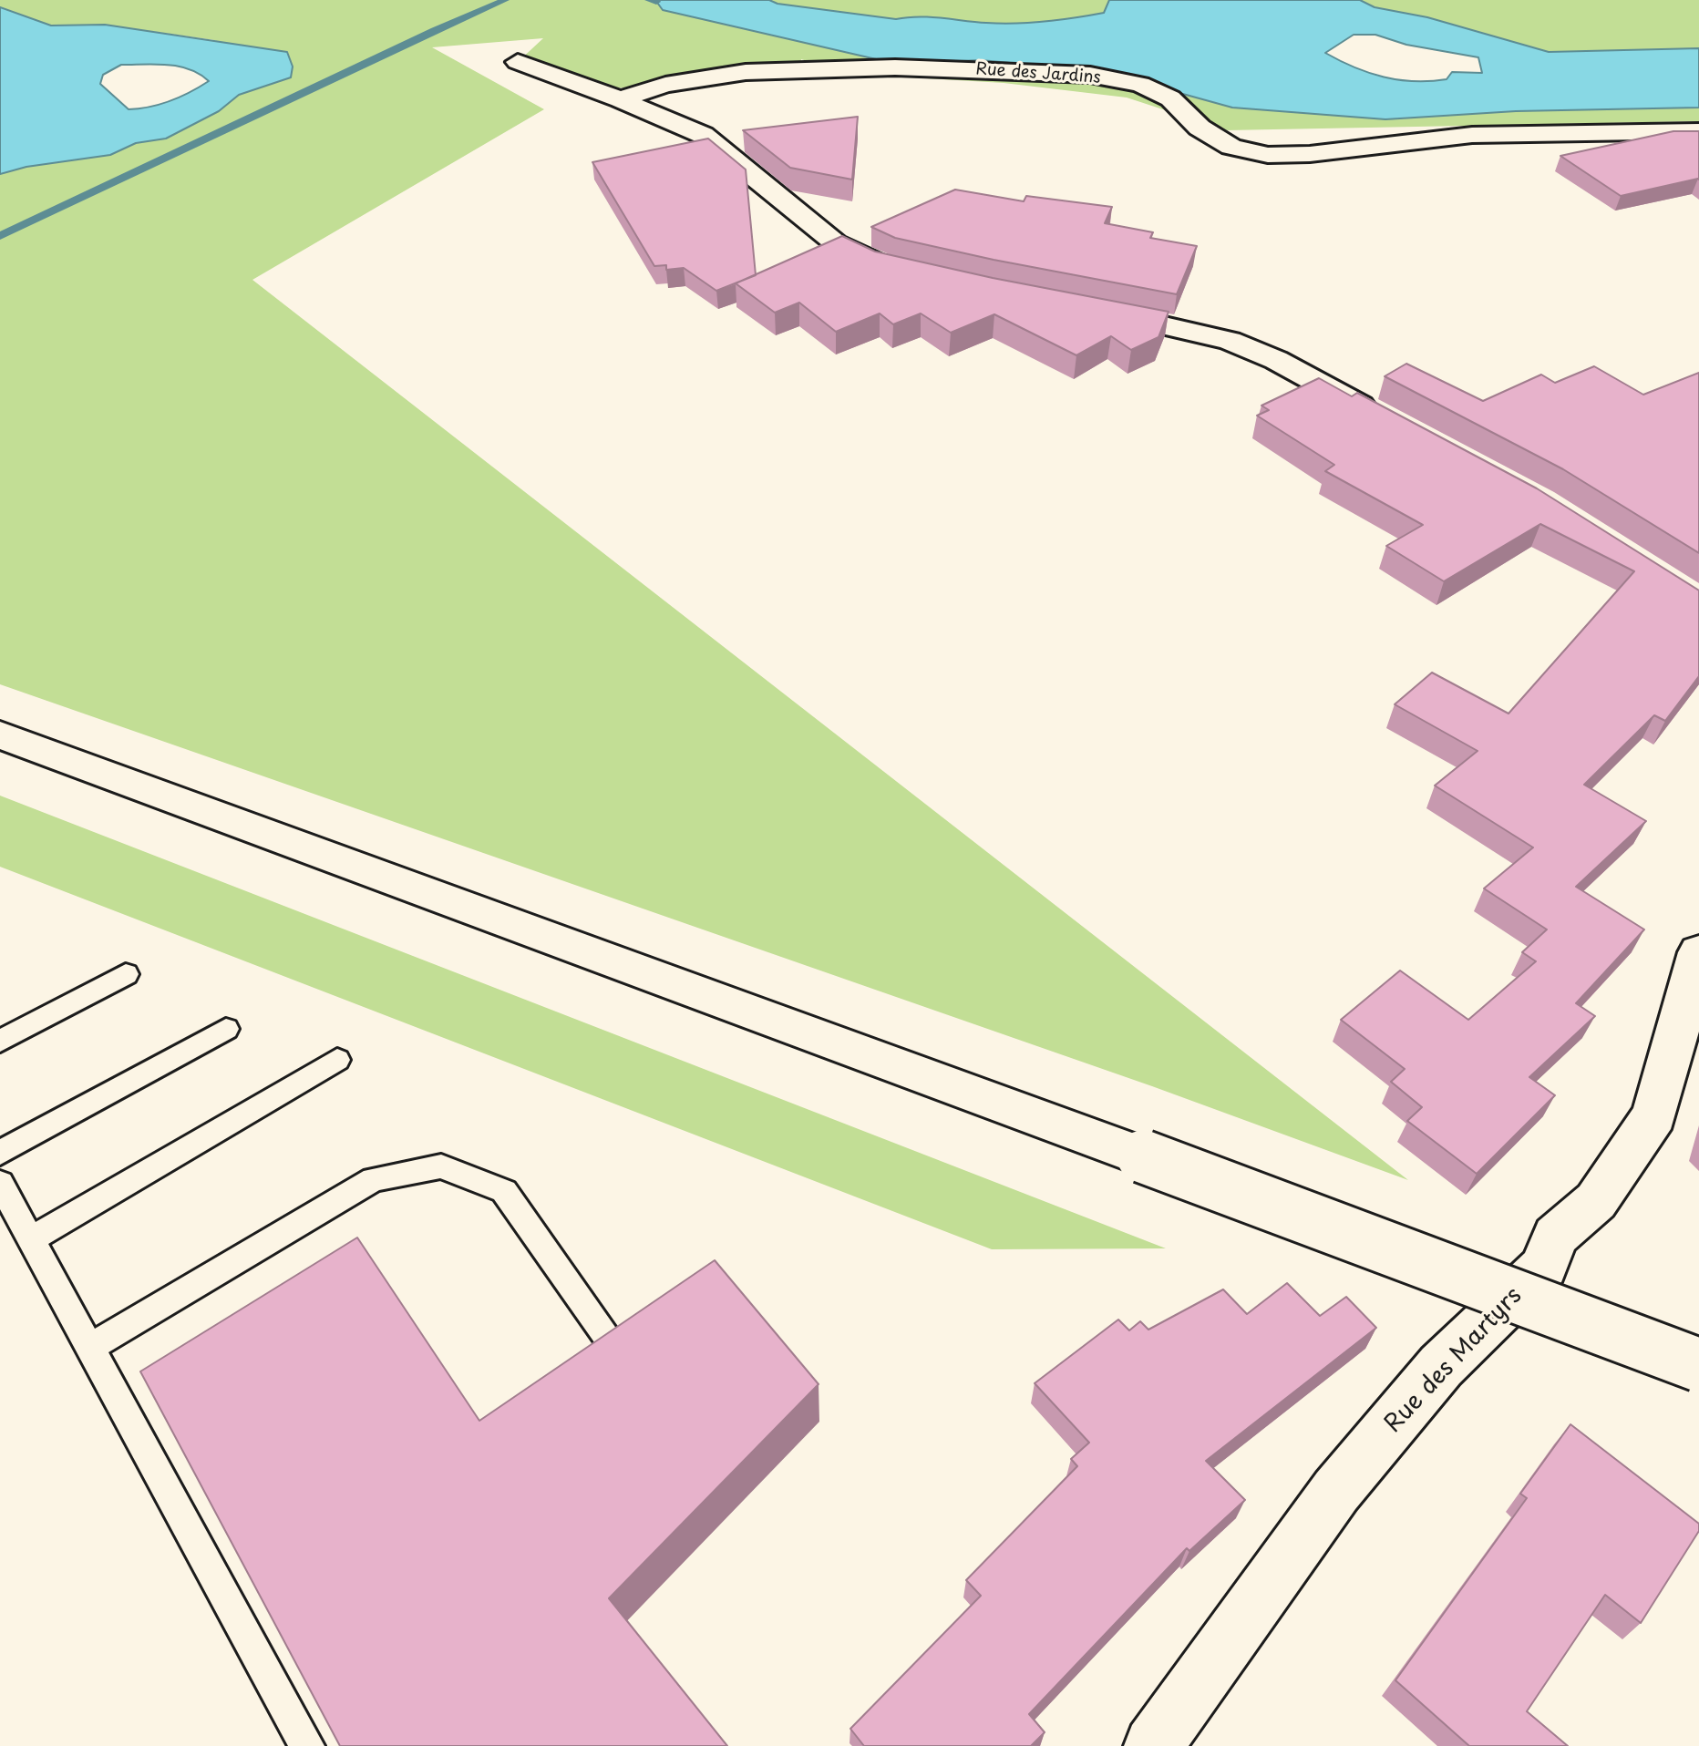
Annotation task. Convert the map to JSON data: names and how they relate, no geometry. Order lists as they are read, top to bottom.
{
  "streets": {
    "street": ["Rue des Jardins", "Rue des Martyrs"]
  }
}
